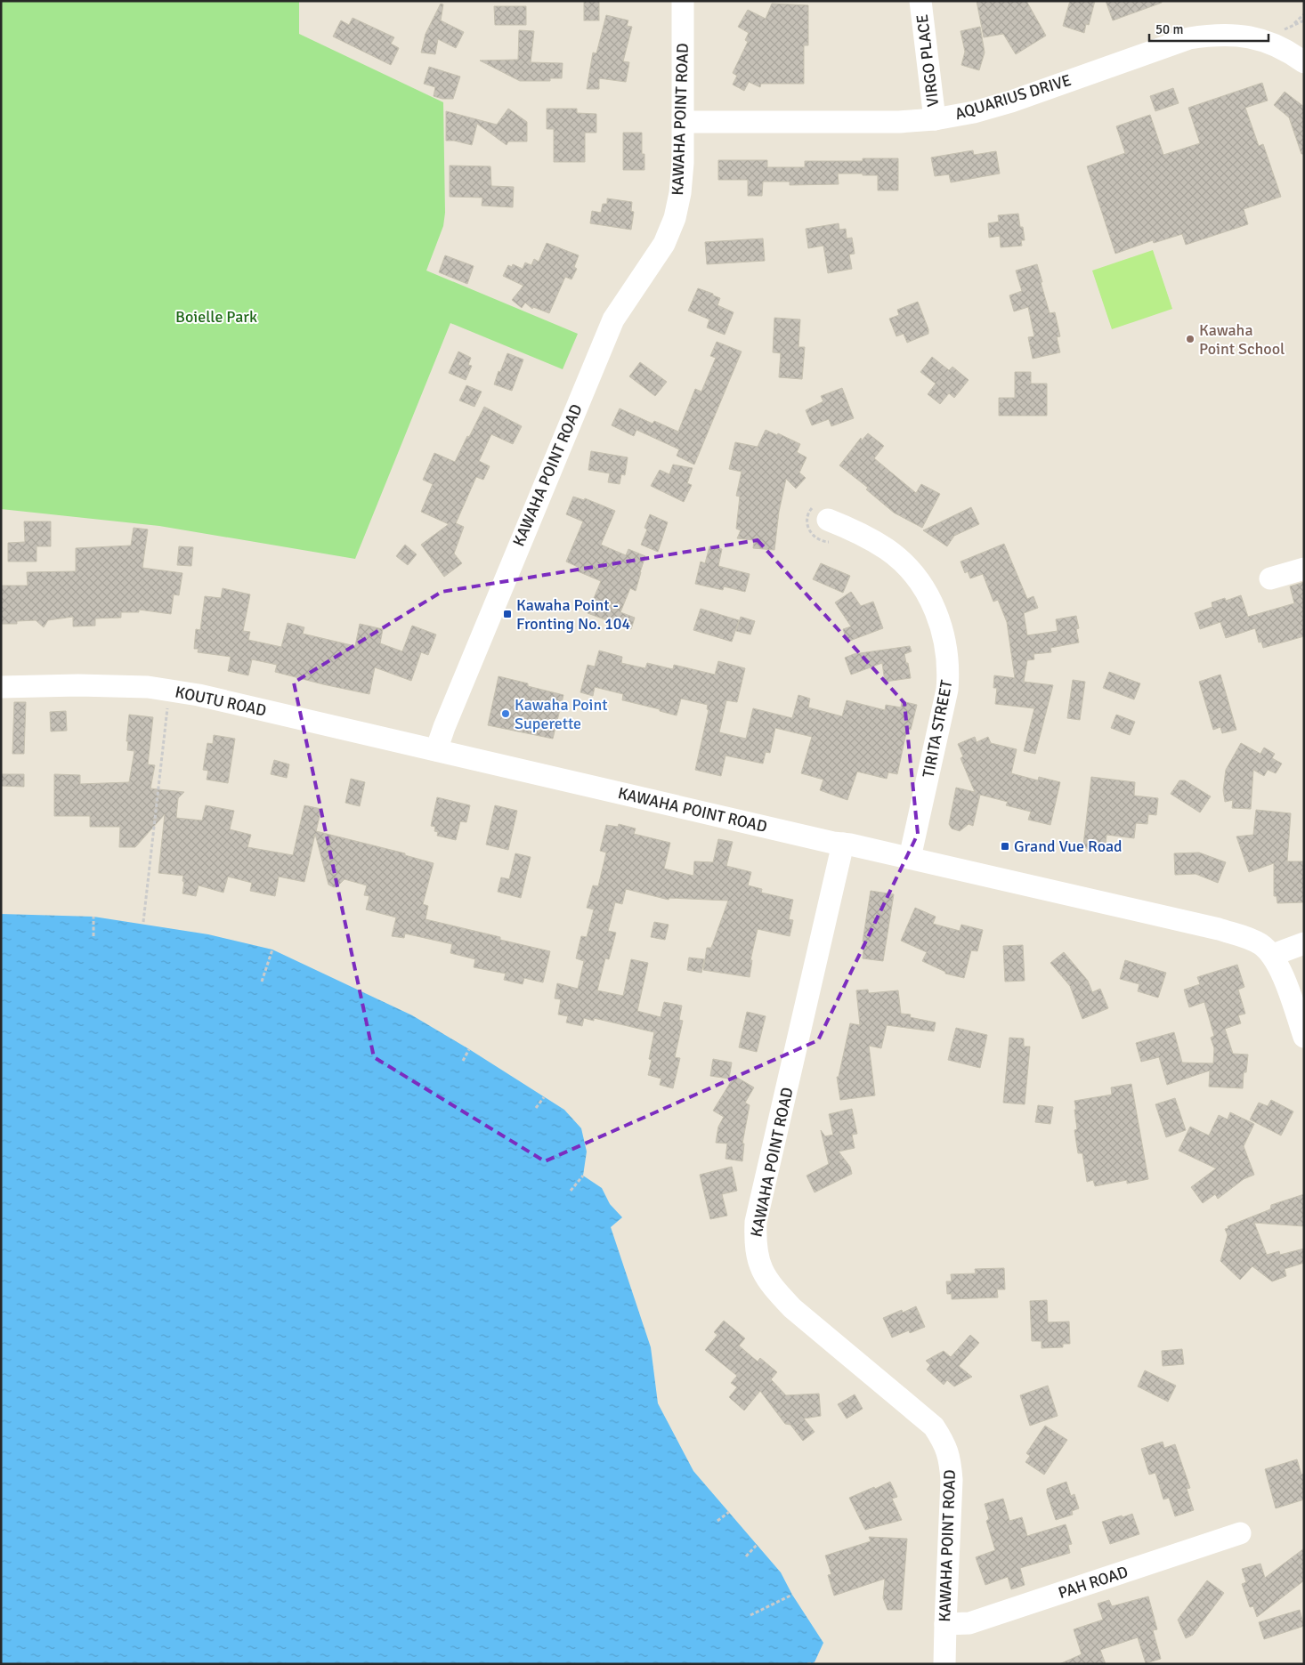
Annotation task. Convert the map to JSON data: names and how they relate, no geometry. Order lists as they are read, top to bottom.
{
  "streets": {
    "street": [
      "VIRGO PLACE",
      "AQUARIUS DRIVE",
      "KAWAHA POINT ROAD",
      "KOUTU ROAD",
      "TIRITA STREET",
      "PAH ROAD"
    ]
  },
  "crossings": [
    ["VIRGO PLACE", "AQUARIUS DRIVE"],
    ["AQUARIUS DRIVE", "KAWAHA POINT ROAD"],
    ["KAWAHA POINT ROAD", "KOUTU ROAD"],
    ["KAWAHA POINT ROAD", "PAH ROAD"]
  ],
  "parks": ["Boielle Park"],
  "places": {
    "other": ["Kawaha Point School", "Kawaha Point Superette"],
    "transit": ["Kawaha Point - Fronting No. 104", "Grand Vue Road"]
  },
  "scale_bar": "50 m"
}
